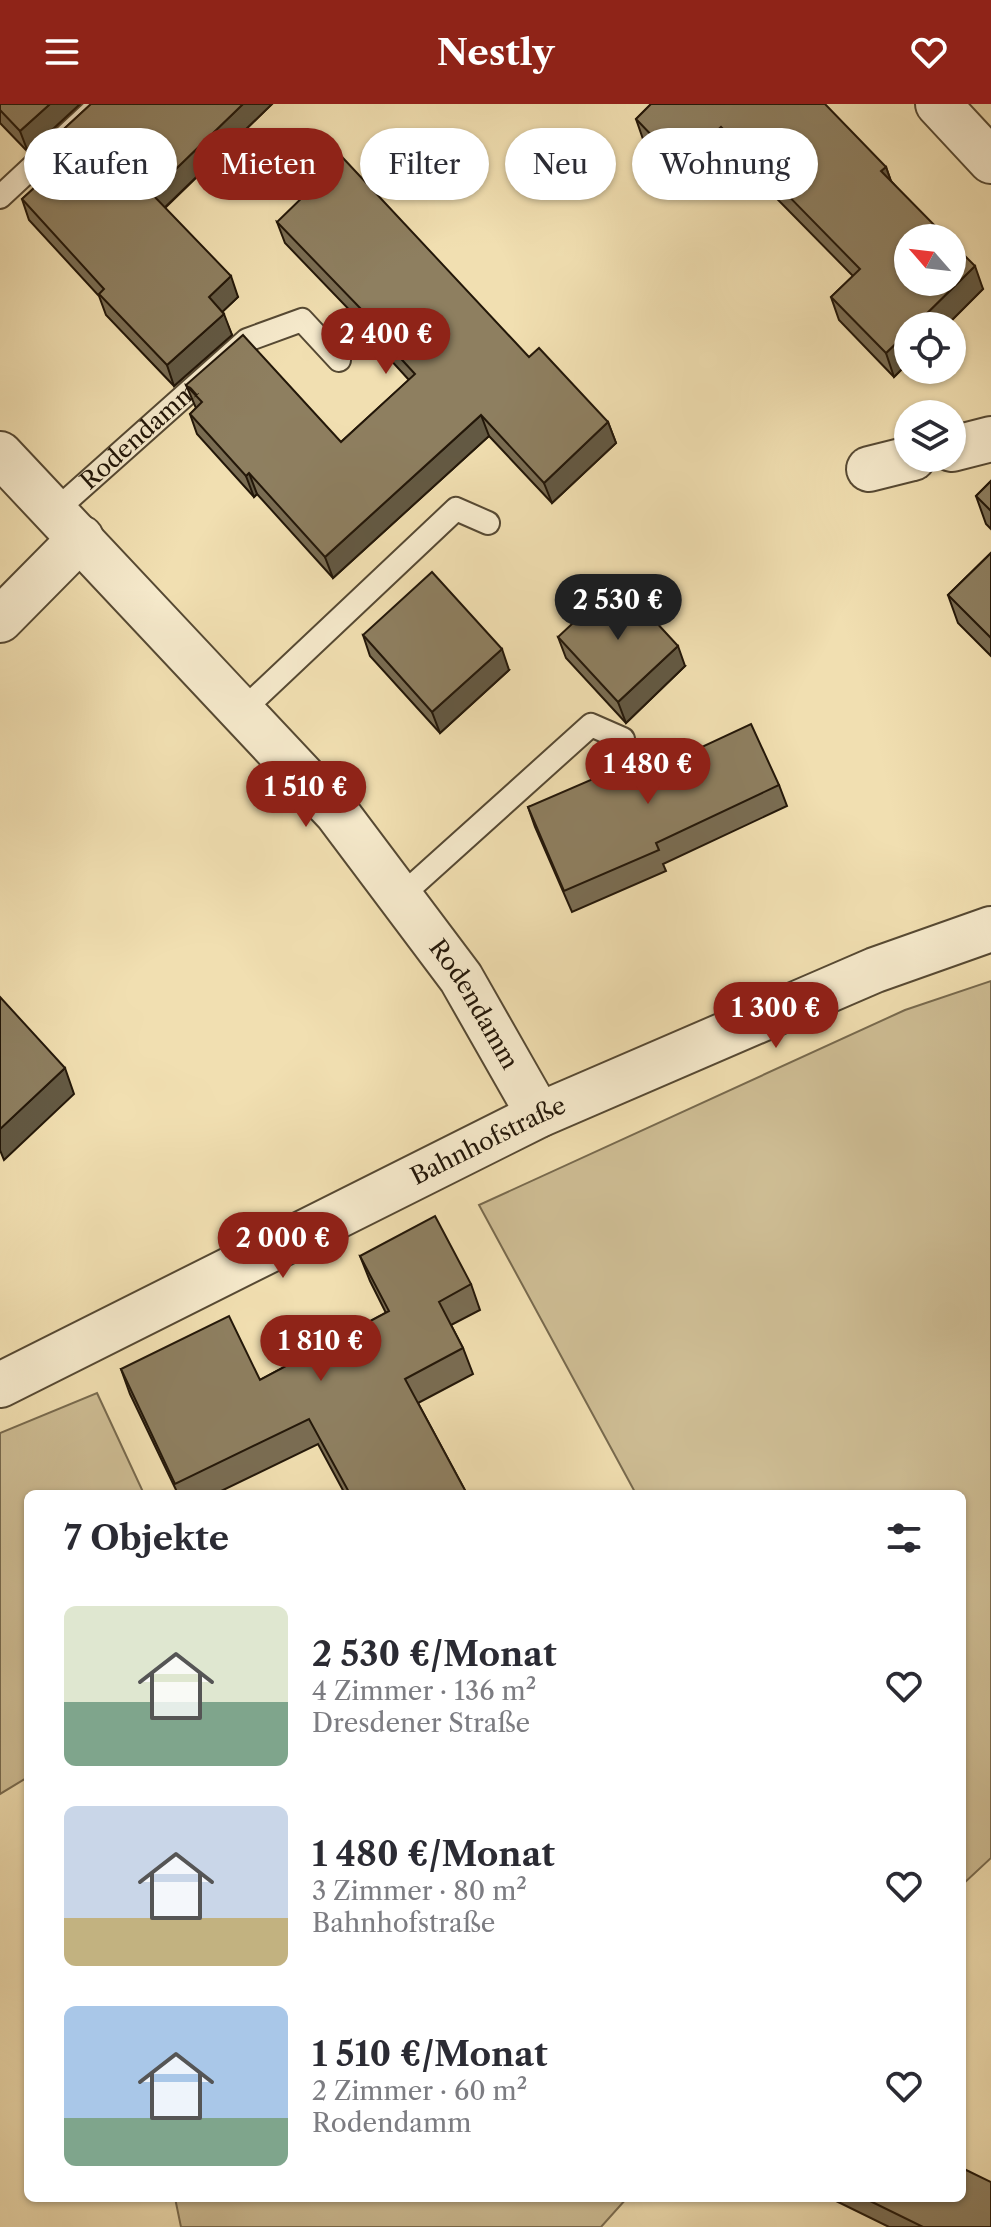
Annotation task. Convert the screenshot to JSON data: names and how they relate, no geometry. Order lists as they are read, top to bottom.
{
  "streets": {
    "street": ["Rodendamm", "Bahnhofstraße"]
  },
  "crossings": [
    ["Rodendamm", "Bahnhofstraße"]
  ],
  "north": "top left",
  "page": {
    "header": "Nestly",
    "chip": [
      "Kaufen",
      "Mieten",
      "Filter",
      "Neu",
      "Wohnung"
    ],
    "price": [
      "2 400 €",
      "2 530 €",
      "1 480 €",
      "1 510 €",
      "1 300 €",
      "2 000 €",
      "1 810 €"
    ],
    "heading": "7 Objekte",
    "list": [
      {
        "name": "2 530 €/Monat",
        "note": "4 Zimmer · 136 m² · Dresdener Straße"
      },
      {
        "name": "1 480 €/Monat",
        "note": "3 Zimmer · 80 m² · Bahnhofstraße"
      },
      {
        "name": "1 510 €/Monat",
        "note": "2 Zimmer · 60 m² · Rodendamm"
      }
    ]
  }
}
